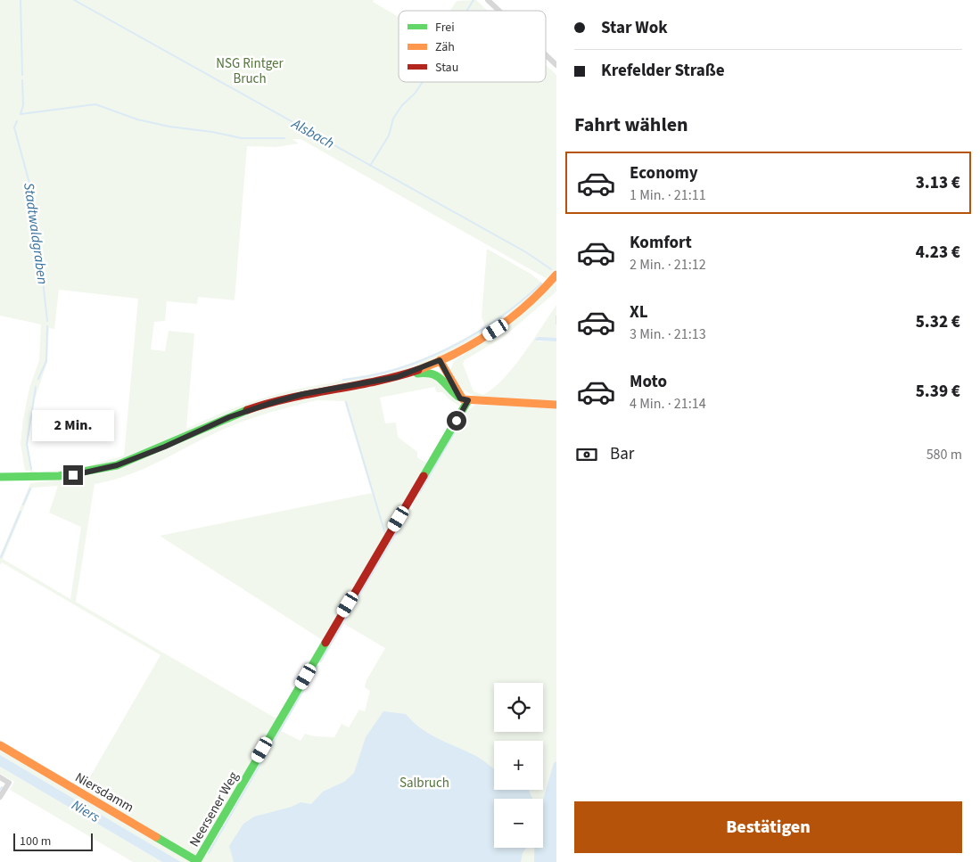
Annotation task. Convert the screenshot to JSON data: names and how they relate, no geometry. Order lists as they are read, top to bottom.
{
  "streets": {
    "street": ["Niersdamm", "Neersener Weg"]
  },
  "crossings": [
    ["Niersdamm", "Neersener Weg"]
  ],
  "water": ["Alsbach", "Stadtwaldgraben", "Niers"],
  "parks": ["NSG Rintger Bruch", "Salbruch"],
  "legend": ["Frei", "Zäh", "Stau"],
  "scale_bar": "100 m",
  "page": {
    "banner": ["Star Wok", "Krefelder Straße"],
    "heading": "Fahrt wählen",
    "list": [
      {
        "name": "Economy",
        "note": "1 Min. · 21:11",
        "value": "3.13 €"
      },
      {
        "name": "Komfort",
        "note": "2 Min. · 21:12",
        "value": "4.23 €"
      },
      {
        "name": "XL",
        "note": "3 Min. · 21:13",
        "value": "5.32 €"
      },
      {
        "name": "Moto",
        "note": "4 Min. · 21:14",
        "value": "5.39 €"
      }
    ],
    "bubble": "2 Min.",
    "pay": ["Bar", "580 m"],
    "map_buttons": ["+", "−"],
    "buttons": "Bestätigen",
    "scale": "100 m"
  }
}
